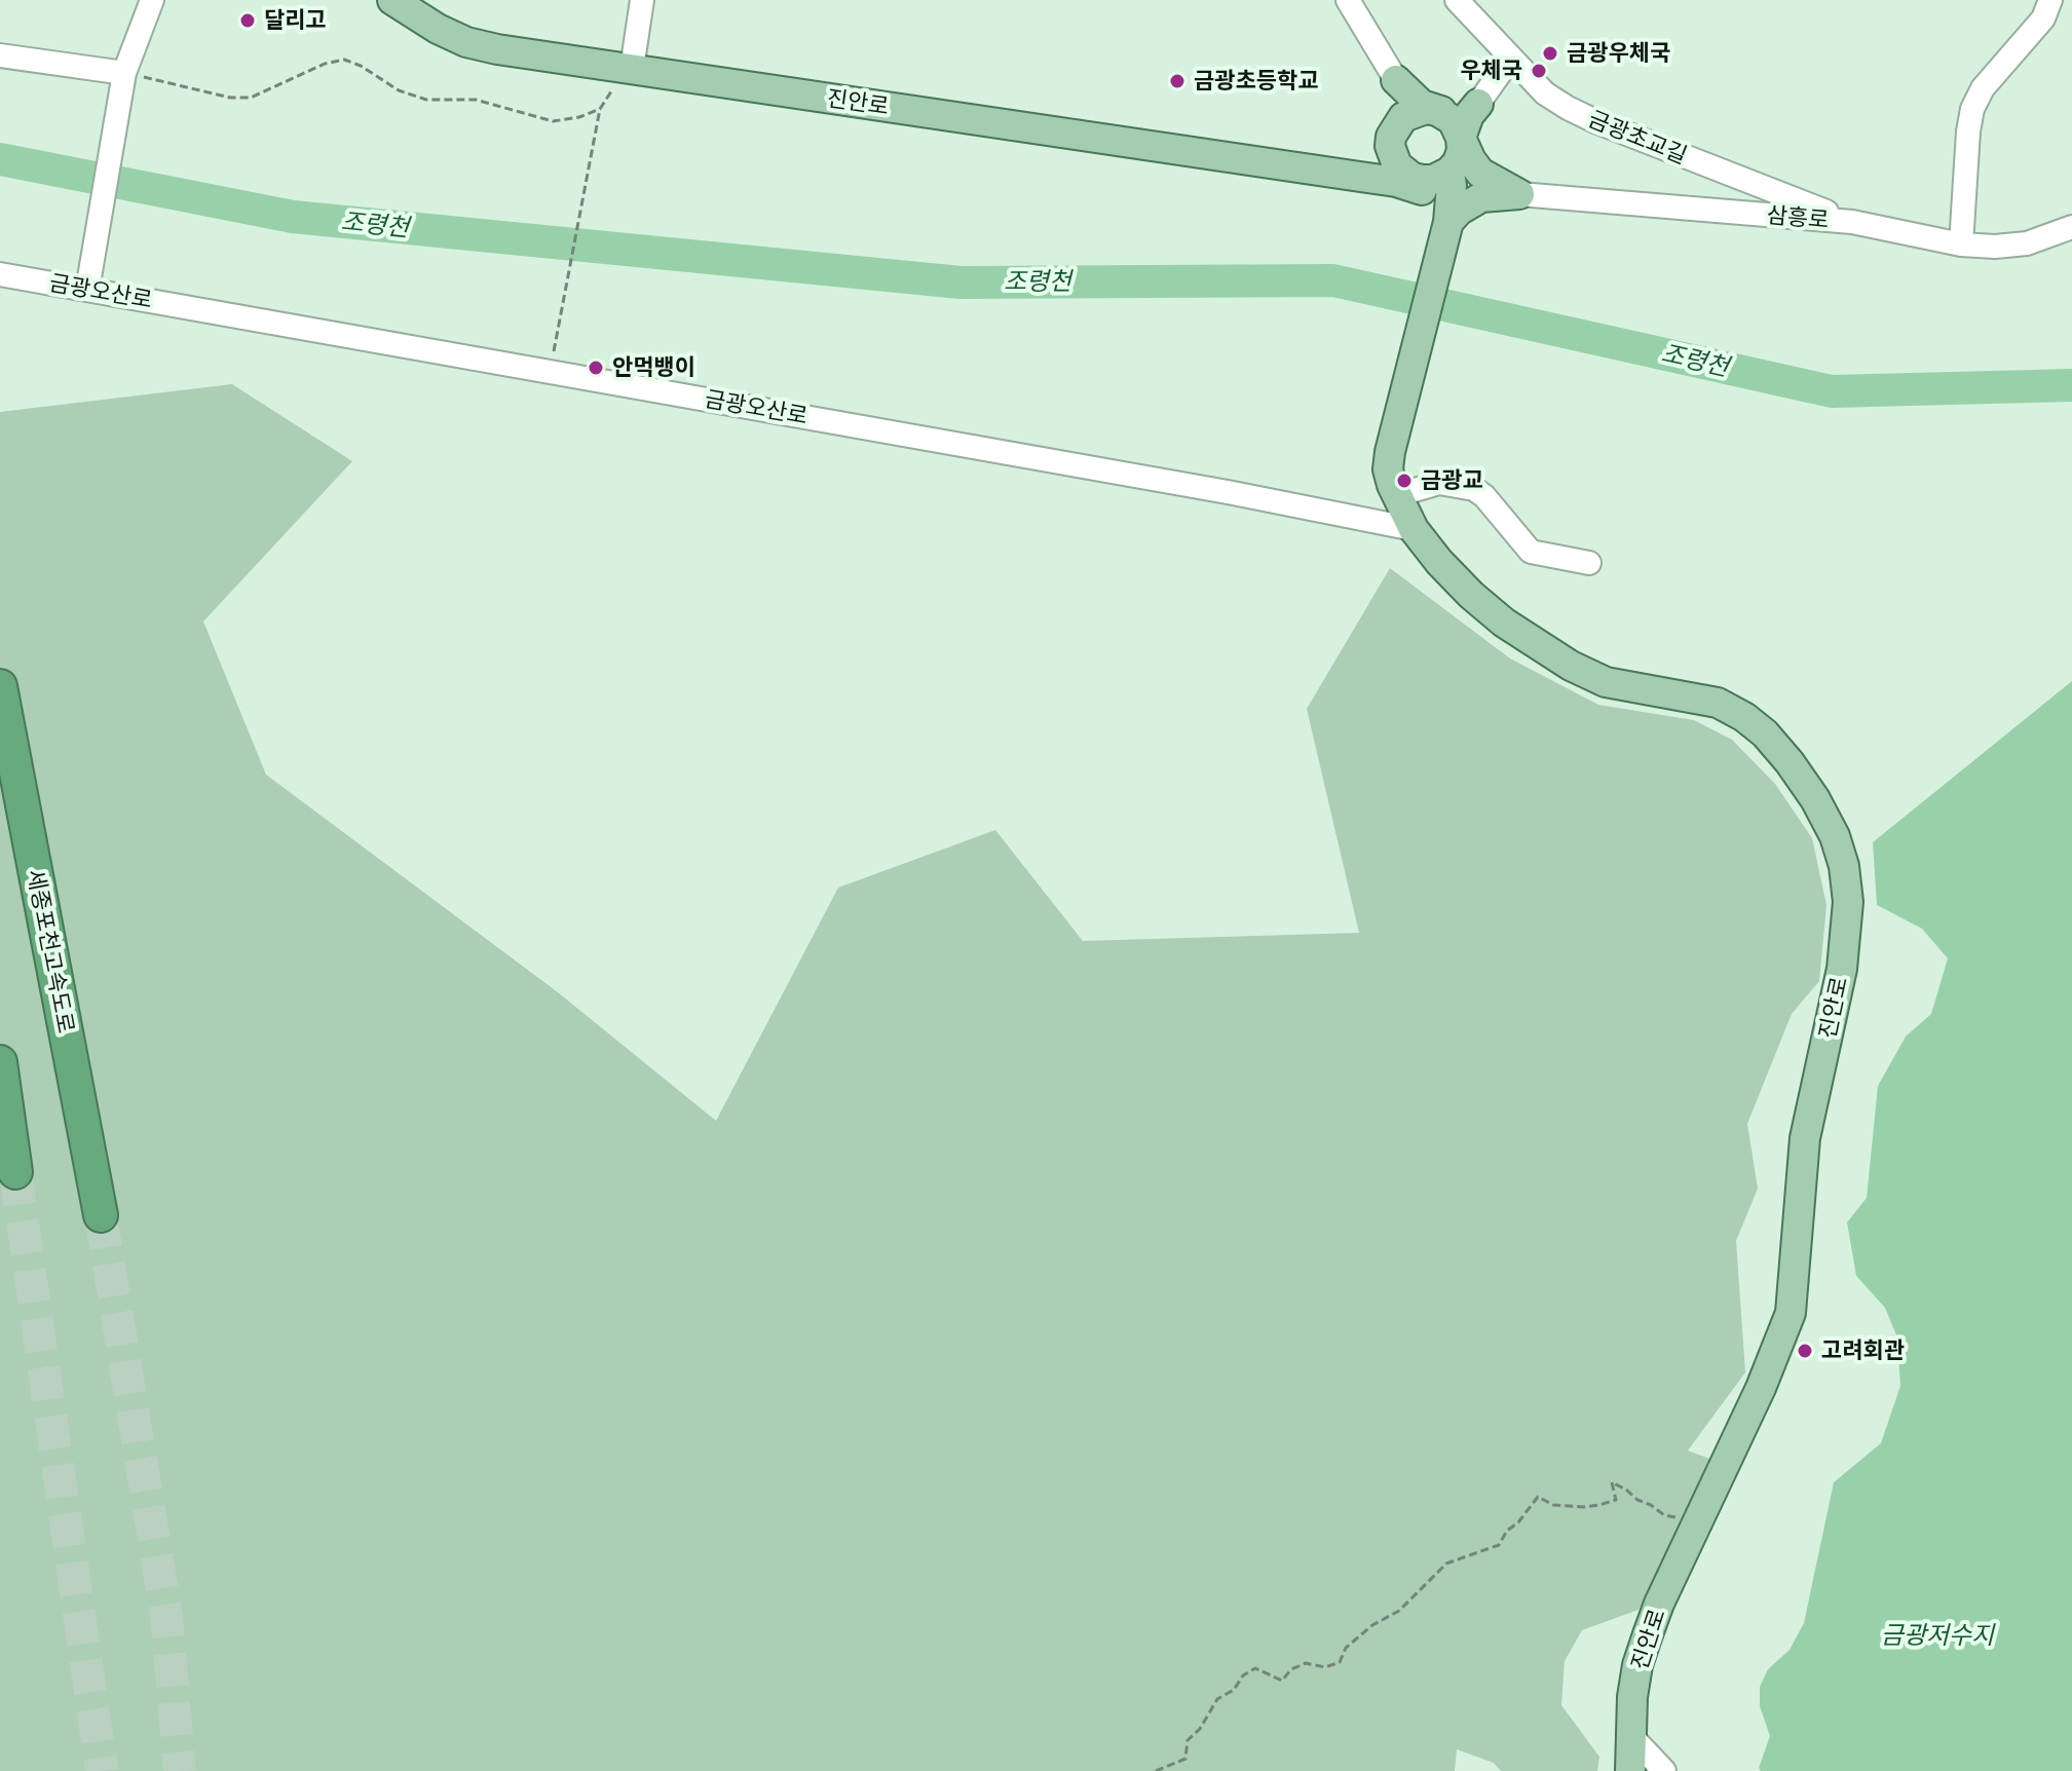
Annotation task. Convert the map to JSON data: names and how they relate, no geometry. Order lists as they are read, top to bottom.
{
  "streets": {
    "highway": ["세종포천고속도로"],
    "main road": ["진안로"],
    "street": ["금광초교길", "삼흥로", "금광오산로"]
  },
  "crossings": [
    ["진안로", "금광오산로"],
    ["금광초교길", "삼흥로"]
  ],
  "water": ["조령천", "금광저수지"],
  "places": [
    "달리고",
    "금광우체국",
    "우체국",
    "금광초등학교",
    "안먹뱅이",
    "금광교",
    "고려회관"
  ]
}
